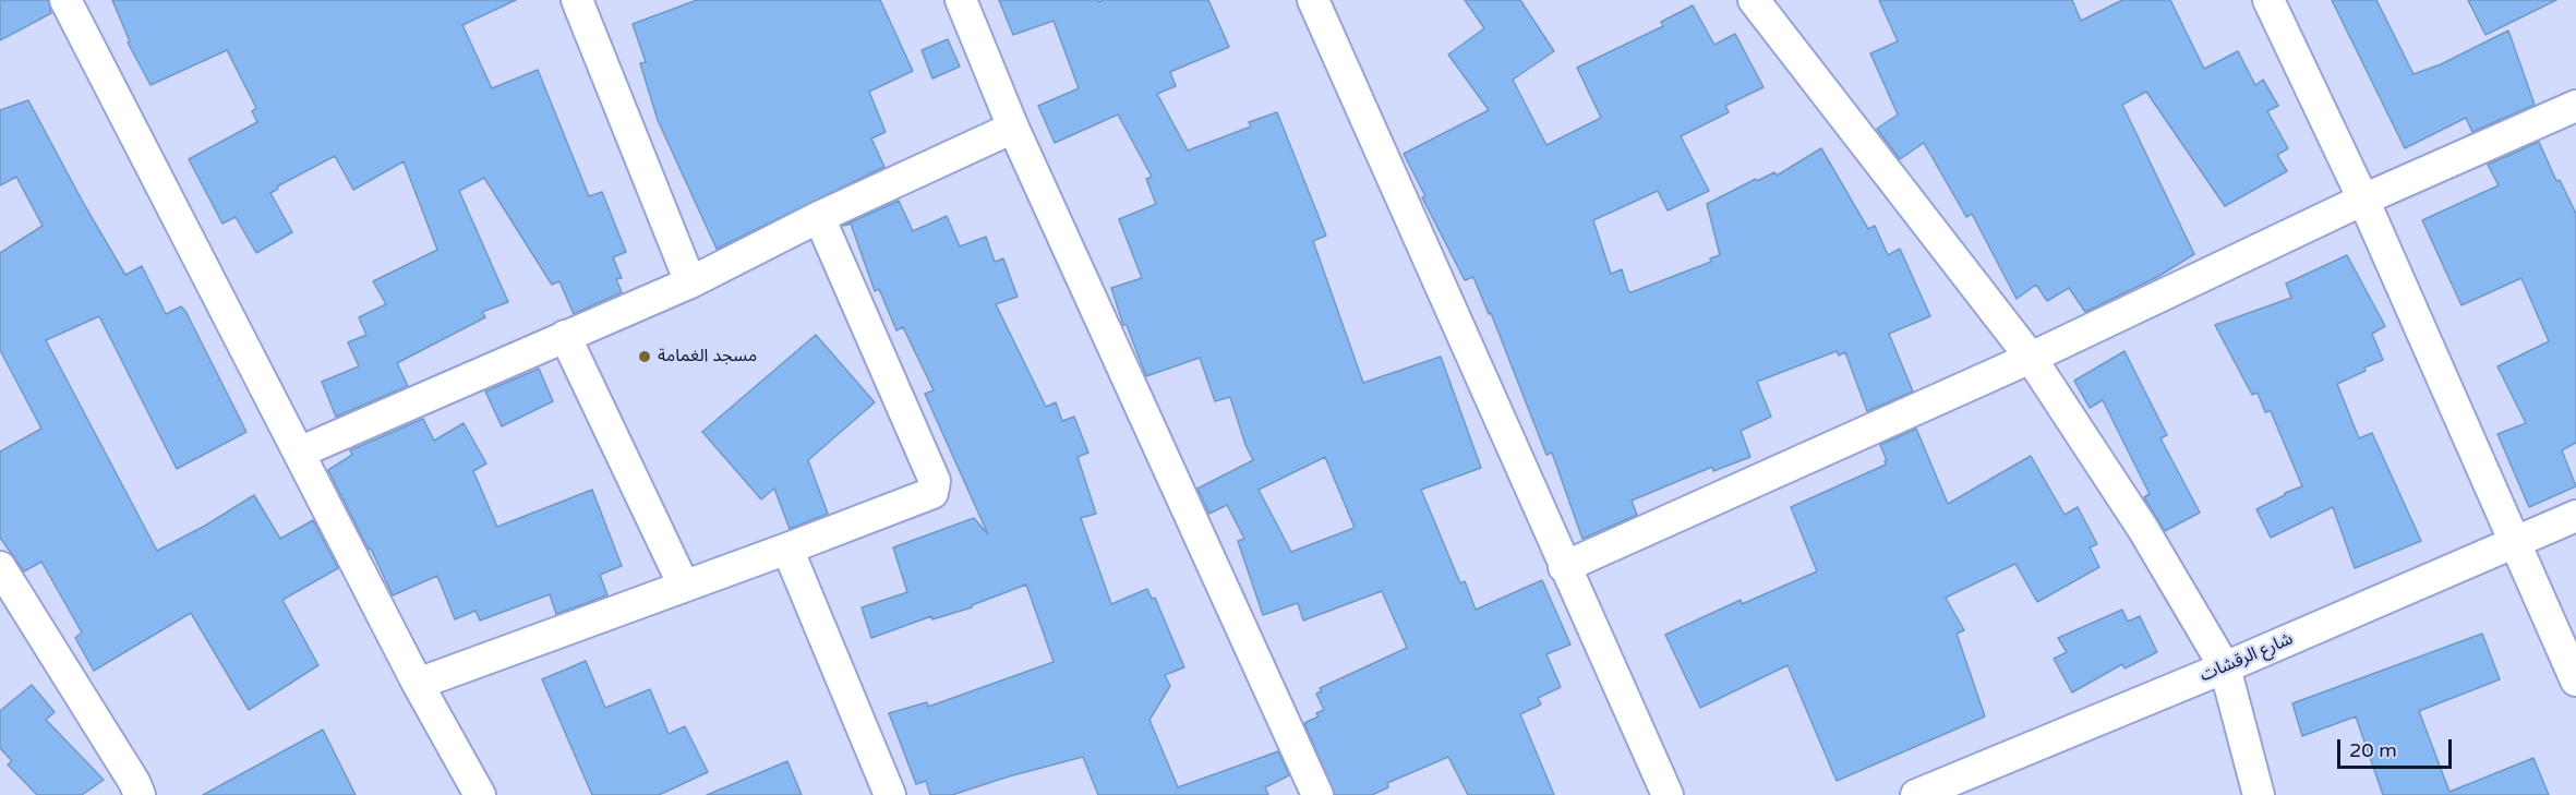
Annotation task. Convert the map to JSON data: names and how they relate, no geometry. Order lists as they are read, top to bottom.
{
  "streets": {
    "street": ["شارع الرقشات"]
  },
  "places": ["مسجد الغمامة"],
  "scale_bar": "20 m"
}
